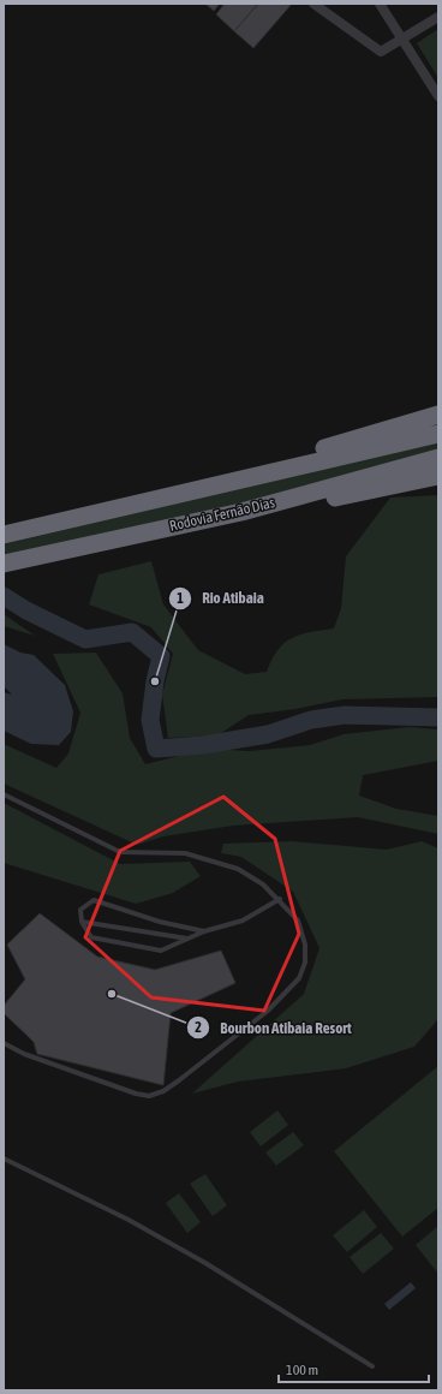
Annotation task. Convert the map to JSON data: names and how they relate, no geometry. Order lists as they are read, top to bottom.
{
  "streets": {
    "highway": ["Rodovia Fernão Dias"]
  },
  "places": ["Rio Atibaia", "Bourbon Atibaia Resort"],
  "scale_bar": "100 m"
}
